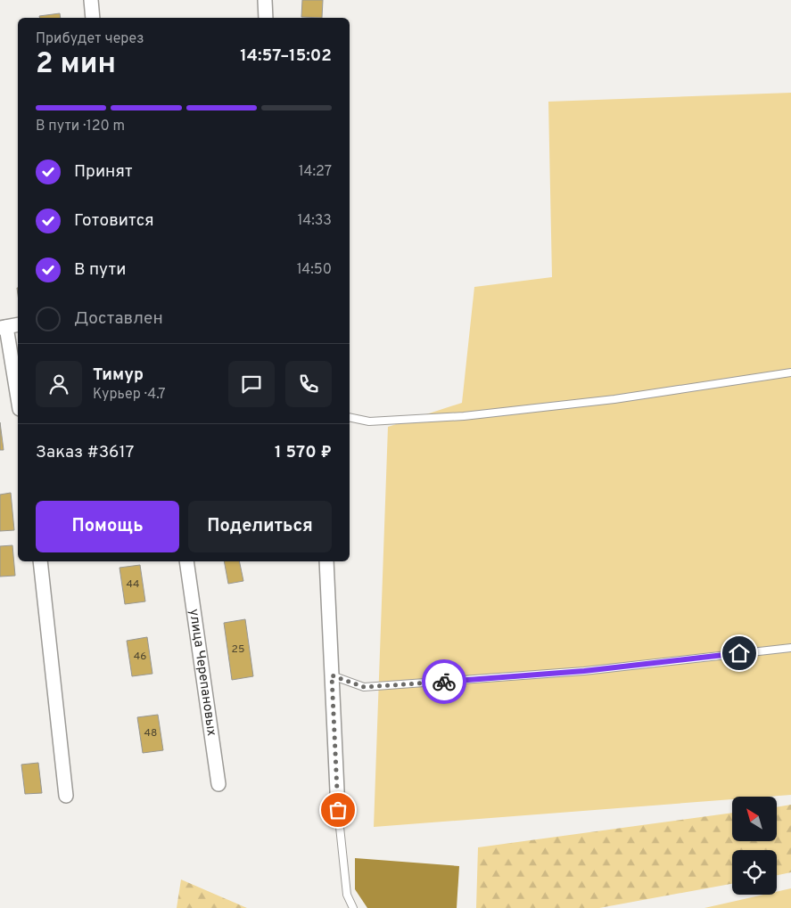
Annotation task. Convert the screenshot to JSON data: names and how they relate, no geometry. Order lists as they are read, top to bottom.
{
  "streets": {
    "street": ["улица Черепановых"]
  },
  "house_numbers": [
    "44",
    "25",
    "46",
    "48"
  ],
  "north": "top left",
  "page": {
    "heading": ["2 мин", "Прибудет через", "14:57–15:02"],
    "panel": [
      "Тимур",
      "Курьер · 4.7",
      "Заказ #3617",
      "1 570 ₽"
    ],
    "bar": "В пути · 120 m",
    "list": [
      ["Принят", "14:27"],
      ["Готовится", "14:33"],
      ["В пути", "14:50"],
      "Доставлен"
    ],
    "buttons": ["Помощь", "Поделиться"]
  }
}
